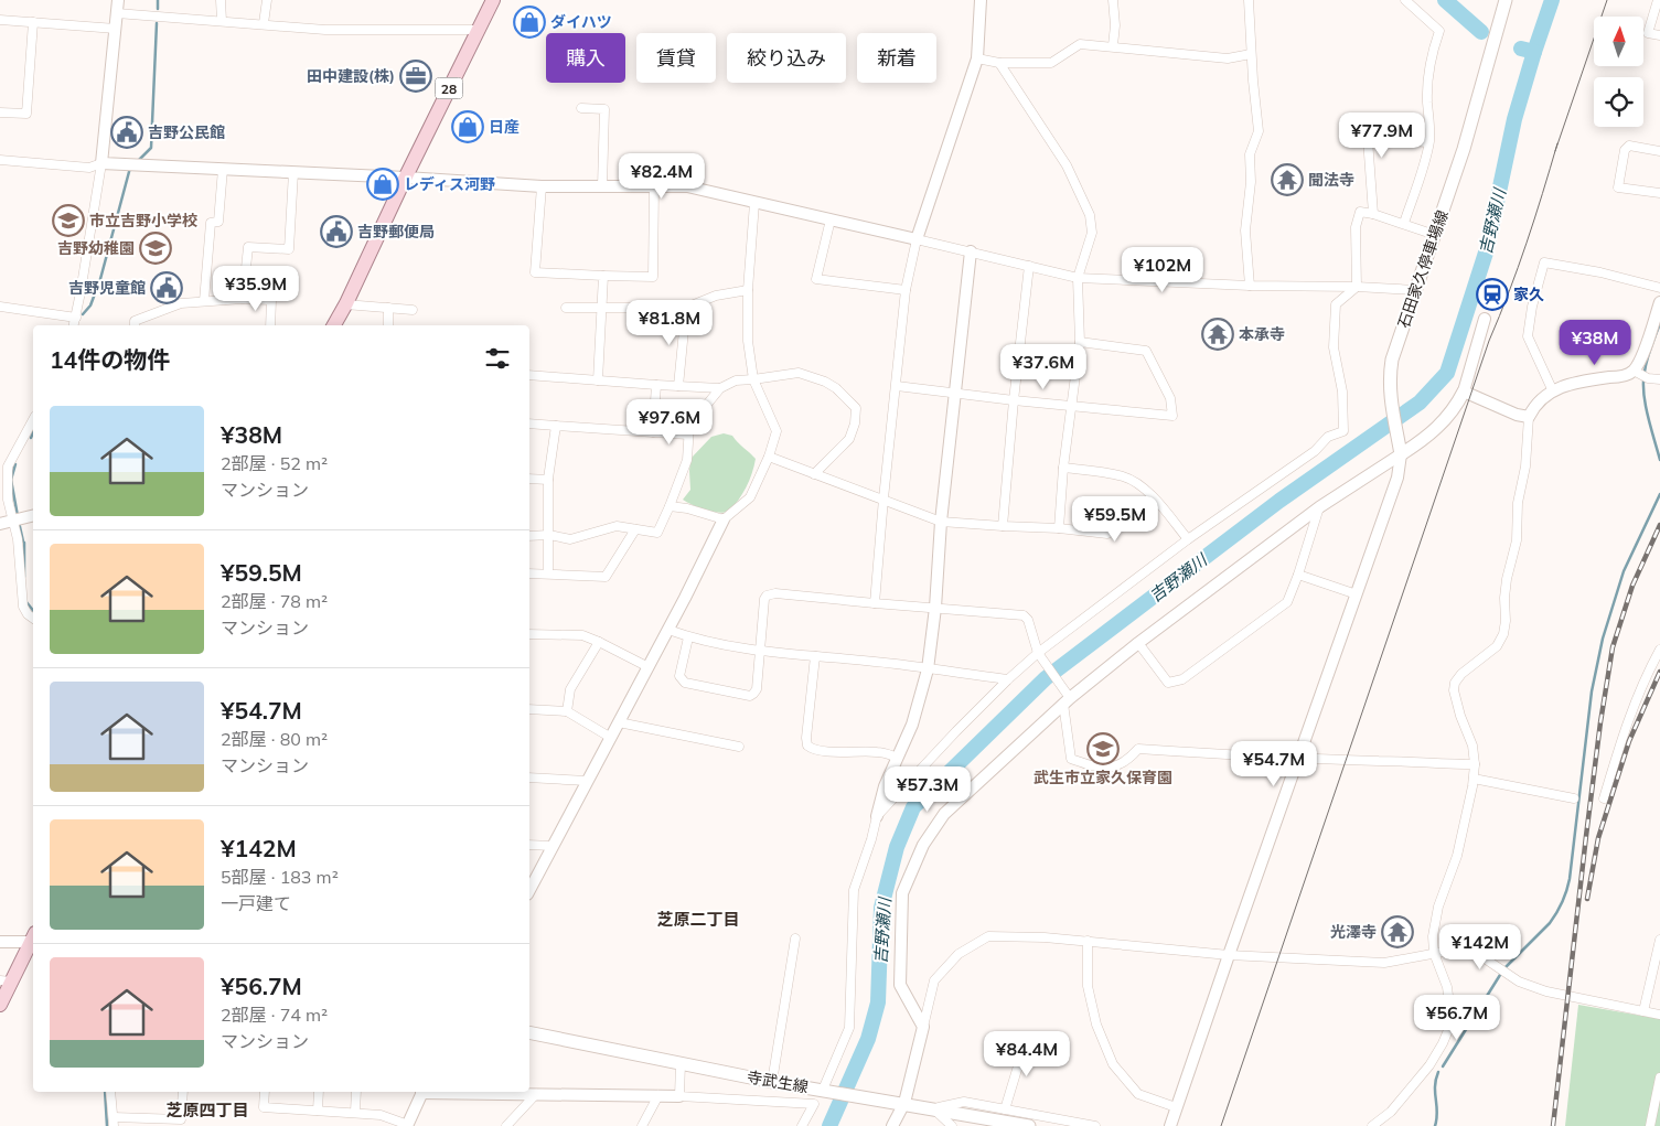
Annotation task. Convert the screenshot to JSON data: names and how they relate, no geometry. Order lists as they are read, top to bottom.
{
  "streets": {
    "main road": ["28", "石田家久停車場線", "寺武生線"]
  },
  "districts": ["芝原二丁目", "芝原四丁目"],
  "water": ["吉野瀬川"],
  "places": {
    "shop": ["ダイハツ", "日産", "レディス河野"],
    "office": ["田中建設(株)"],
    "public building": ["吉野公民館", "吉野郵便局", "吉野児童館"],
    "temple": ["聞法寺", "本承寺", "光澤寺"],
    "school or university": ["市立吉野小学校", "吉野幼稚園", "武生市立家久保育園"],
    "station": ["家久"]
  },
  "north": "top",
  "page": {
    "chip": [
      "購入",
      "賃貸",
      "絞り込み",
      "新着"
    ],
    "price": [
      "¥77.9M",
      "¥82.4M",
      "¥102M",
      "¥35.9M",
      "¥81.8M",
      "¥38M",
      "¥37.6M",
      "¥97.6M",
      "¥59.5M",
      "¥54.7M",
      "¥57.3M",
      "¥142M",
      "¥56.7M",
      "¥84.4M"
    ],
    "heading": "14件の物件",
    "list": [
      {
        "name": "¥38M",
        "note": "2部屋 · 52 m² · マンション"
      },
      {
        "name": "¥59.5M",
        "note": "2部屋 · 78 m² · マンション"
      },
      {
        "name": "¥54.7M",
        "note": "2部屋 · 80 m² · マンション"
      },
      {
        "name": "¥142M",
        "note": "5部屋 · 183 m² · 一戸建て"
      },
      {
        "name": "¥56.7M",
        "note": "2部屋 · 74 m² · マンション"
      }
    ]
  }
}
